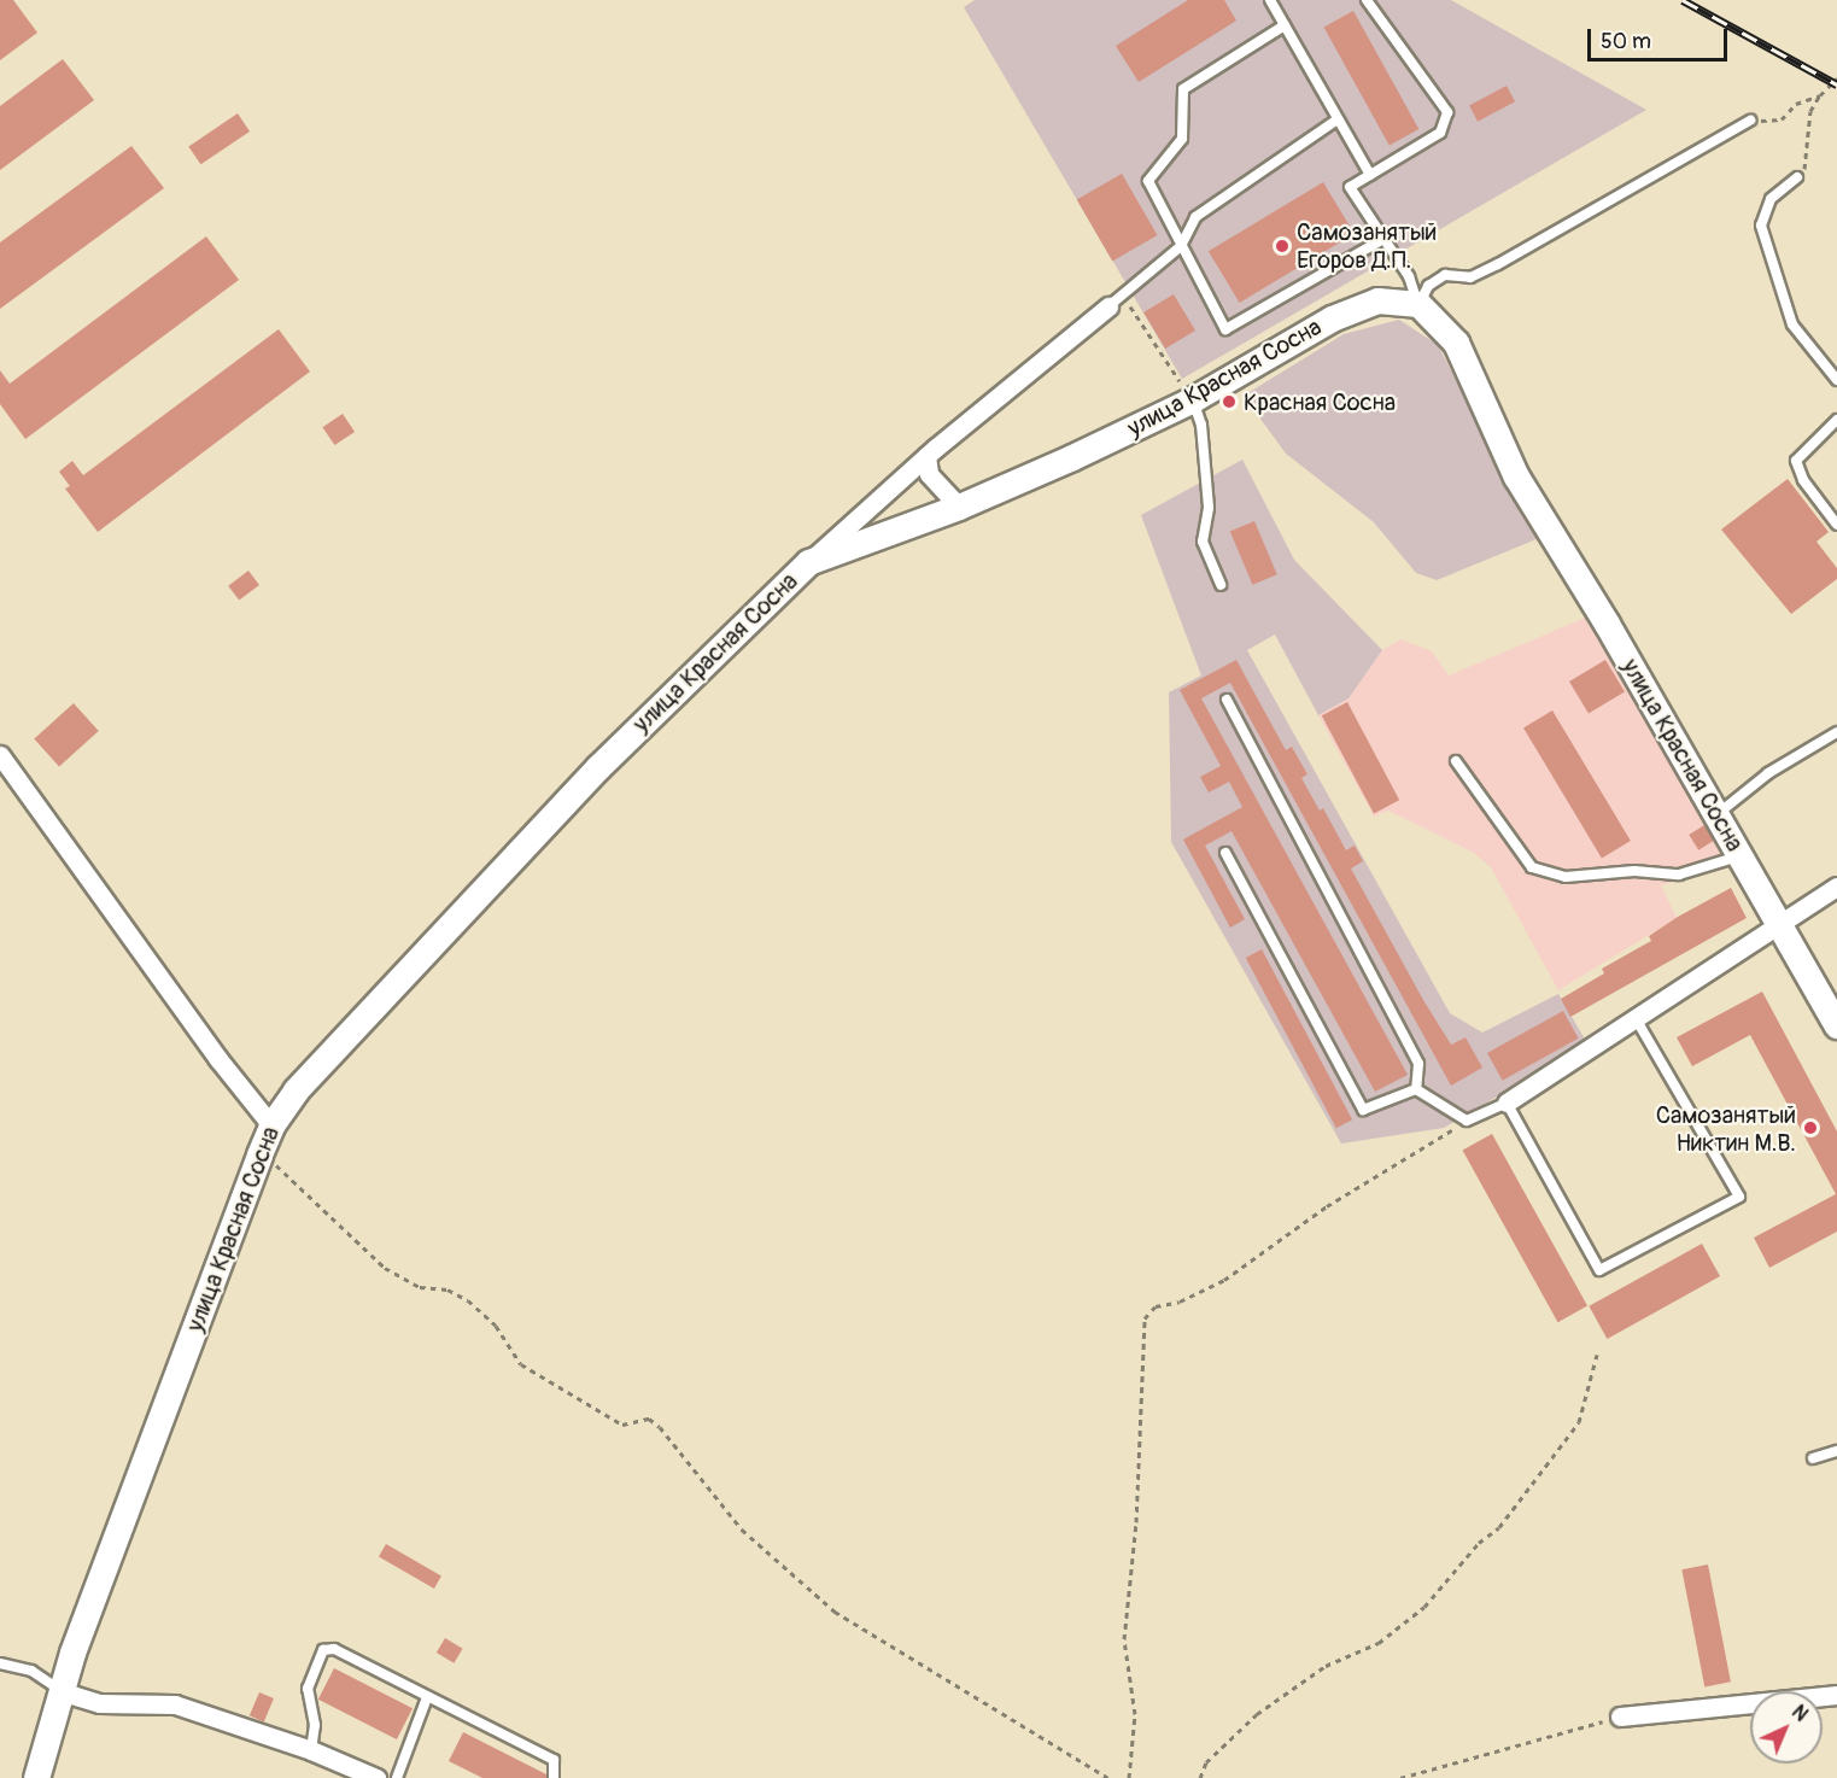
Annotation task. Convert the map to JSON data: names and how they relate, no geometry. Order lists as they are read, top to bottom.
{
  "streets": {
    "street": ["улица Красная Сосна"]
  },
  "places": ["Самозанятый Егоров Д.П.", "Красная Сосна", "Самозанятый Никтин М.В."],
  "scale_bar": "50 m",
  "north": "top right"
}
